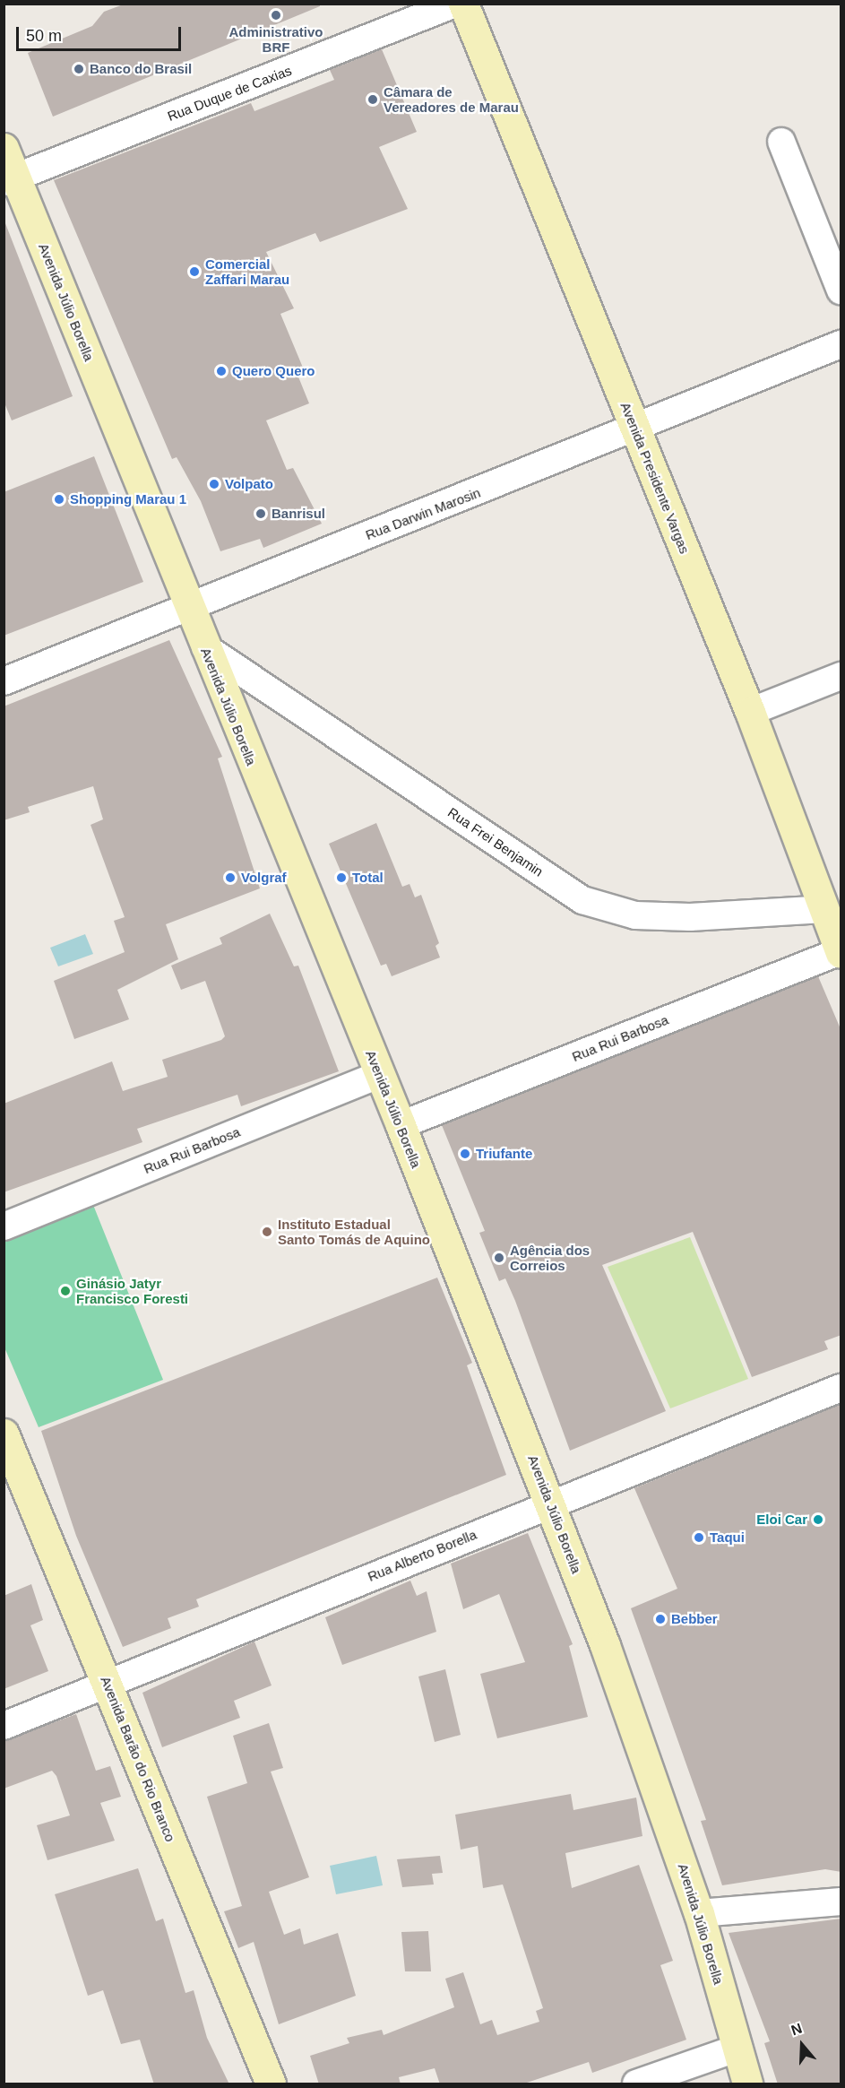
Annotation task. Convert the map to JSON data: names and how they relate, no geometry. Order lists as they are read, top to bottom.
{
  "streets": {
    "main road": ["Avenida Júlio Borella", "Avenida Presidente Vargas", "Avenida Barão do Rio Branco"],
    "street": [
      "Rua Duque de Caxias",
      "Rua Darwin Marosin",
      "Rua Frei Benjamin",
      "Rua Rui Barbosa",
      "Rua Alberto Borella"
    ]
  },
  "crossings": [
    ["Rua Duque de Caxias", "Avenida Júlio Borella"],
    ["Avenida Júlio Borella", "Rua Darwin Marosin"],
    ["Avenida Júlio Borella", "Rua Frei Benjamin"],
    ["Avenida Júlio Borella", "Rua Rui Barbosa"],
    ["Avenida Júlio Borella", "Rua Alberto Borella"],
    ["Avenida Presidente Vargas", "Rua Darwin Marosin"],
    ["Avenida Presidente Vargas", "Rua Frei Benjamin"],
    ["Avenida Presidente Vargas", "Rua Rui Barbosa"],
    ["Rua Frei Benjamin", "Rua Rui Barbosa"],
    ["Rua Alberto Borella", "Avenida Barão do Rio Branco"]
  ],
  "places": [
    "Administrativo BRF",
    "Banco do Brasil",
    "Câmara de Vereadores de Marau",
    "Comercial Zaffari Marau",
    "Quero Quero",
    "Volpato",
    "Shopping Marau 1",
    "Banrisul",
    "Volgraf",
    "Total",
    "Triufante",
    "Instituto Estadual Santo Tomás de Aquino",
    "Agência dos Correios",
    "Ginásio Jatyr Francisco Foresti",
    "Eloi Car",
    "Taqui",
    "Bebber"
  ],
  "scale_bar": "50 m",
  "north": "top"
}
